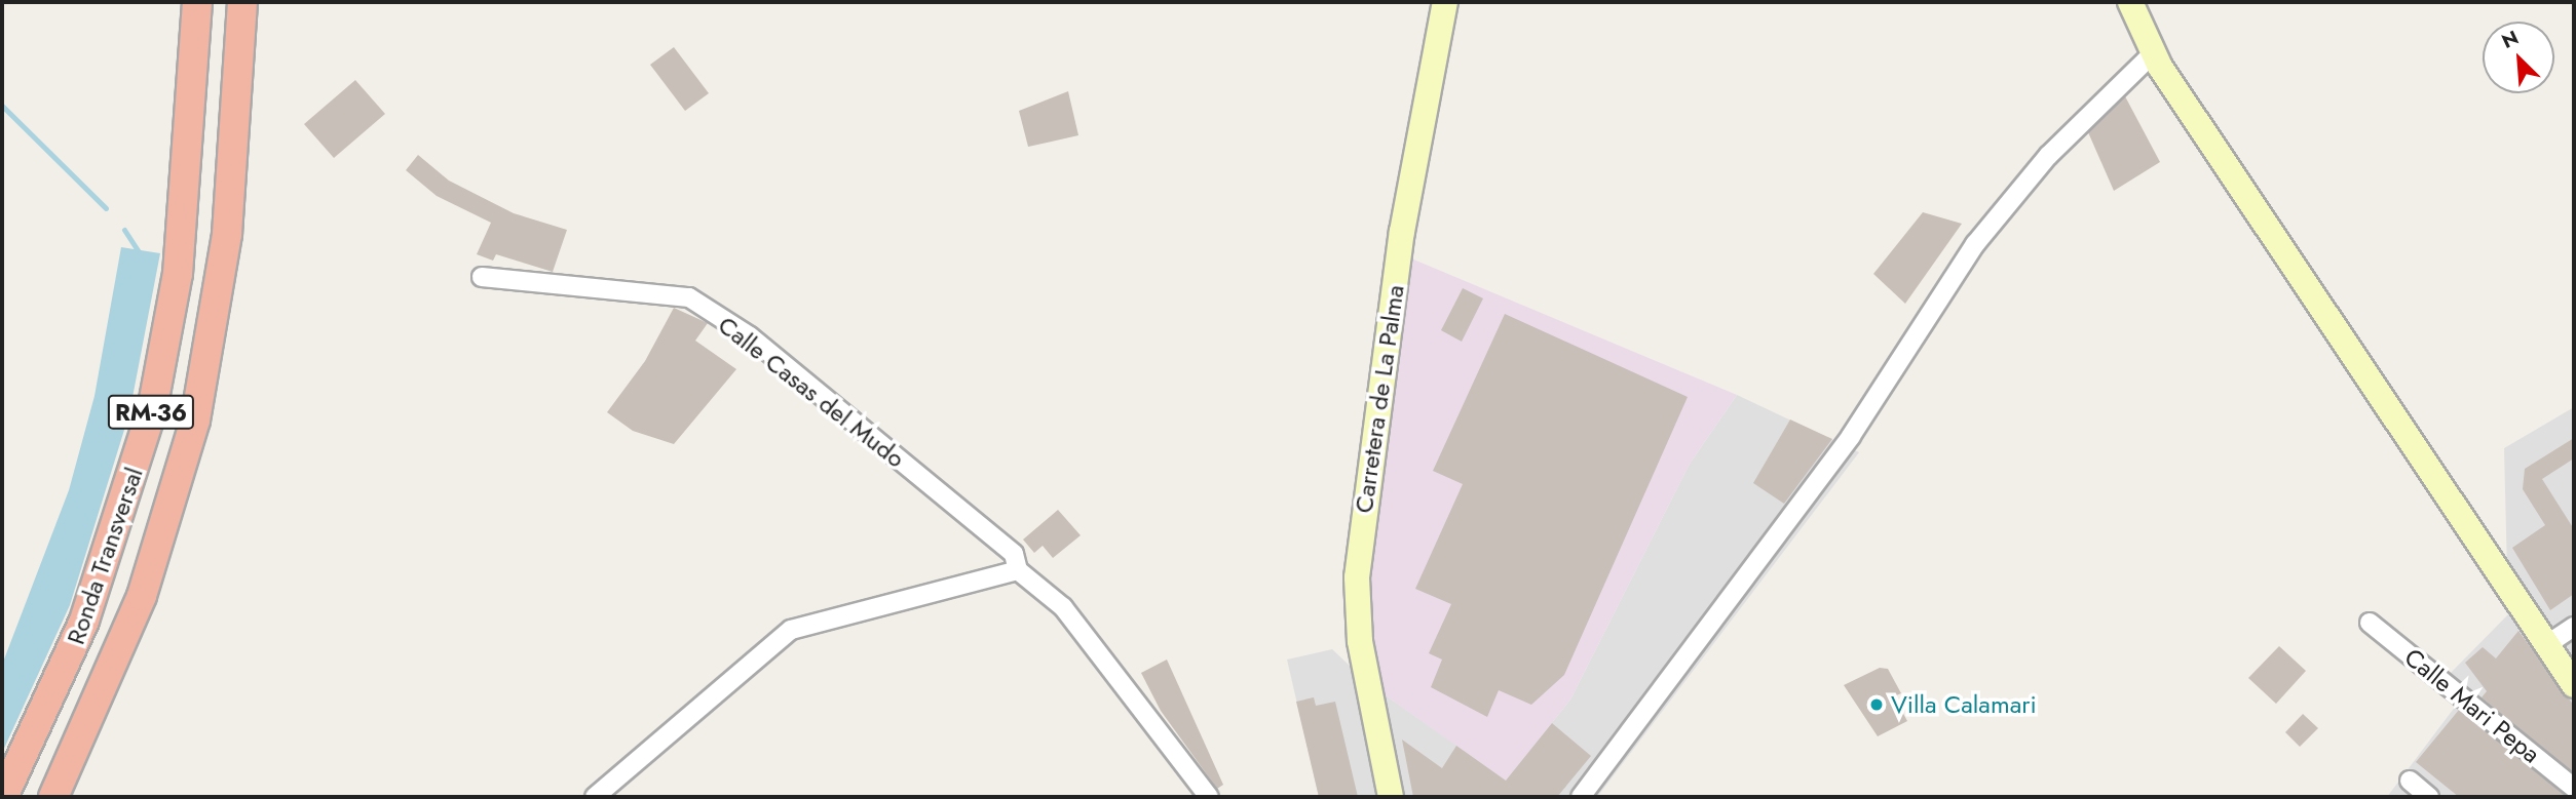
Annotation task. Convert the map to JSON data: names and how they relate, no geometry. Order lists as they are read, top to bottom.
{
  "streets": {
    "highway": ["RM-36", "Ronda Transversal"],
    "main road": ["Carretera de La Palma"],
    "street": ["Calle Casas del Mudo", "Calle Mari Pepa"]
  },
  "places": ["Villa Calamari"],
  "north": "top left"
}
